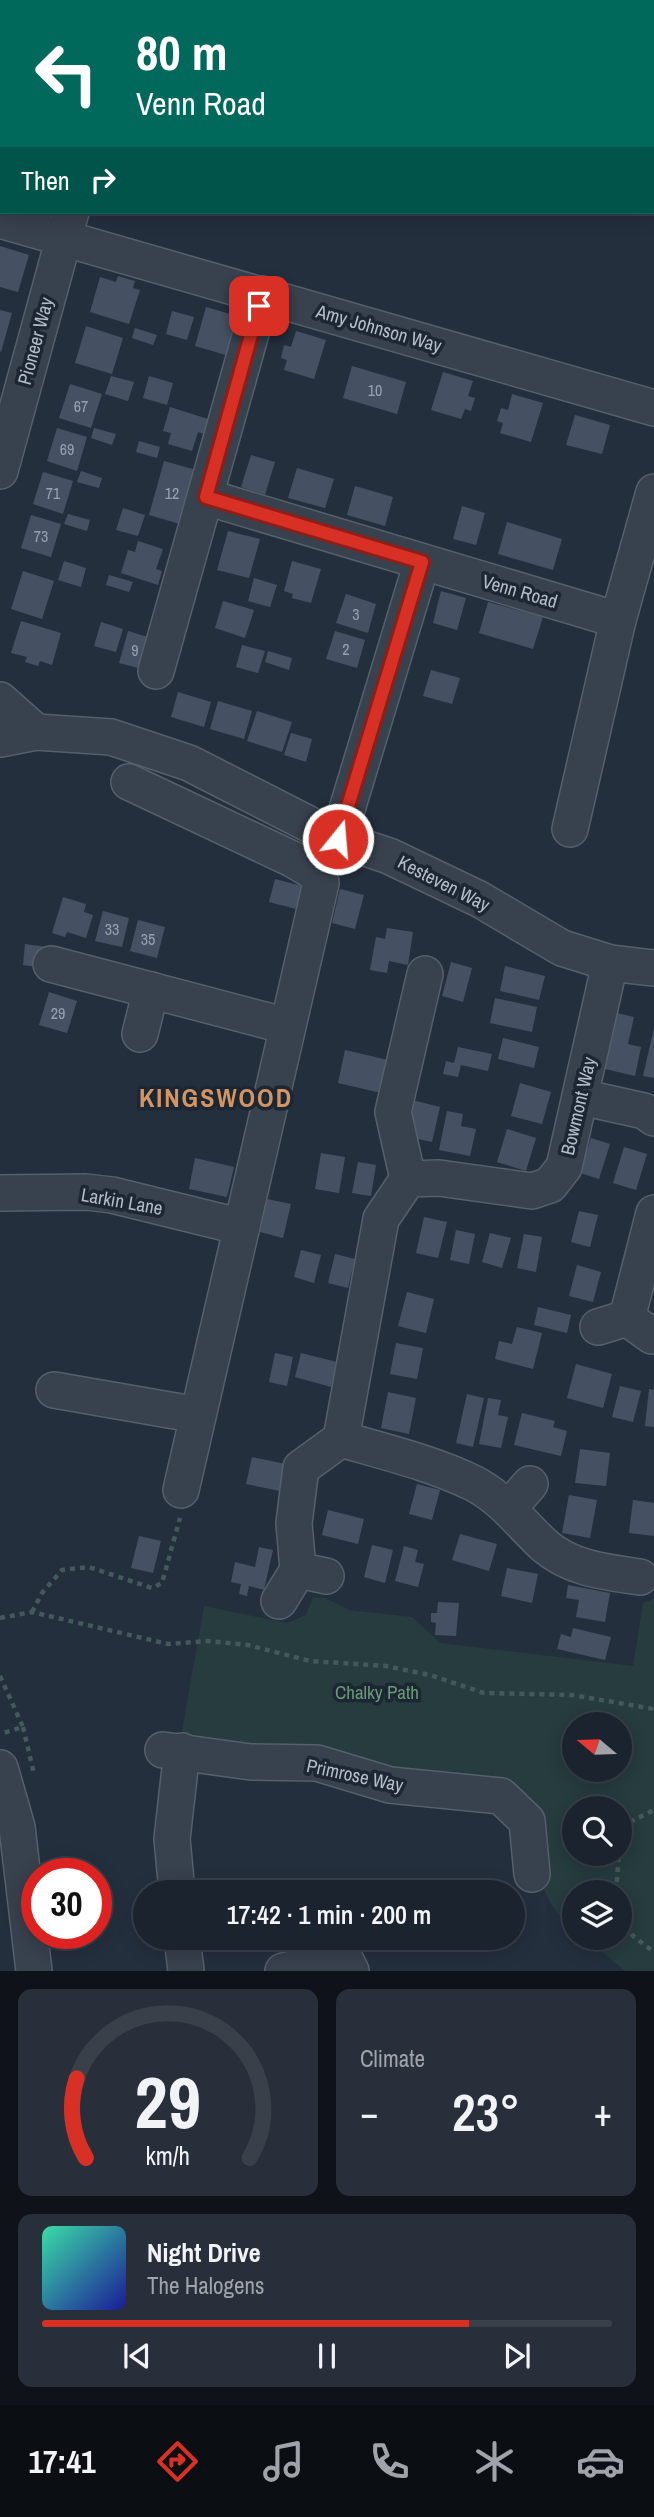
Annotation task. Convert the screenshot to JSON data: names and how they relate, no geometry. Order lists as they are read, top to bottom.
{
  "streets": {
    "street": [
      "Amy Johnson Way",
      "Pioneer Way",
      "Venn Road",
      "Kesteven Way",
      "Bowmont Way",
      "Larkin Lane",
      "Primrose Way"
    ]
  },
  "crossings": [
    ["Amy Johnson Way", "Pioneer Way"],
    ["Kesteven Way", "Bowmont Way"]
  ],
  "districts": ["KINGSWOOD"],
  "parks": ["Chalky Path"],
  "house_numbers": [
    "10",
    "67",
    "69",
    "71",
    "12",
    "73",
    "3",
    "2",
    "9",
    "33",
    "35",
    "29"
  ],
  "north": "left",
  "page": {
    "turn": ["80 m", "Venn Road"],
    "then": "Then",
    "limit": "30",
    "trip": "17:42 · 1 min · 200 m",
    "tile": "Climate",
    "heat": ["−", "23°", "+"],
    "song": ["Night Drive", "The Halogens"],
    "tabs": "17:41",
    "gauge": ["29", "km/h"]
  }
}
